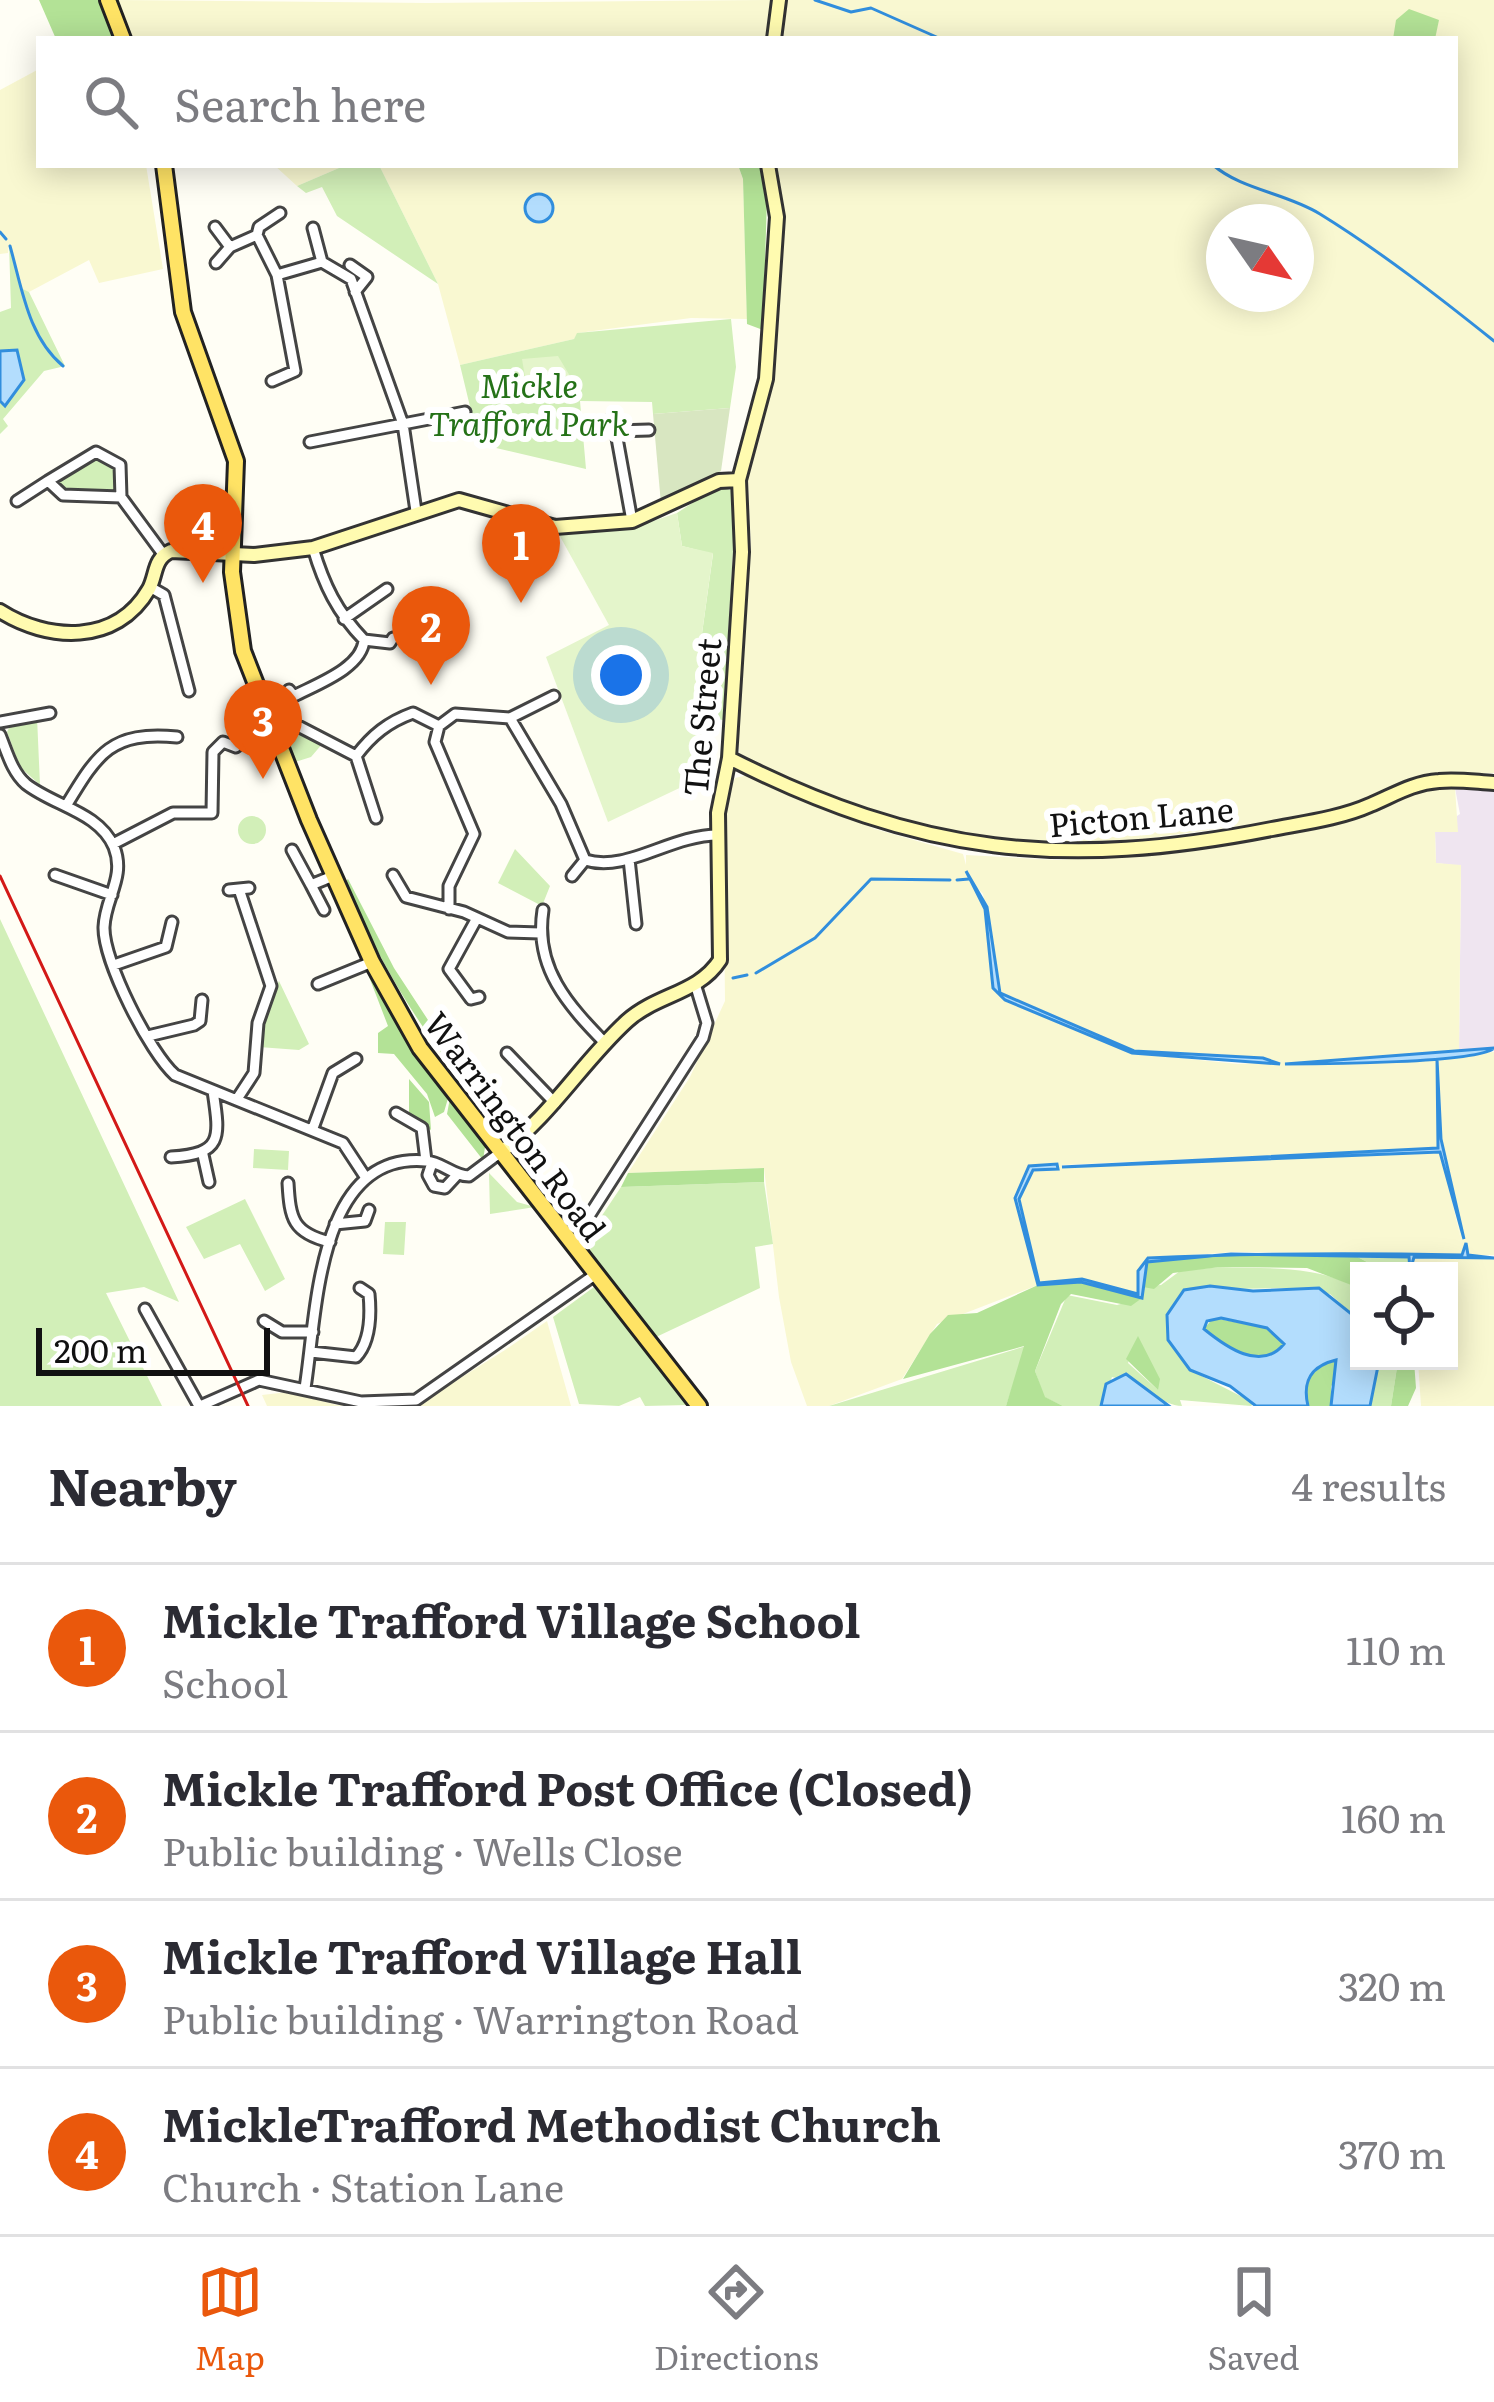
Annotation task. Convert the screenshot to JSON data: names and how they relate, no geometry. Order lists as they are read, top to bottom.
{
  "streets": {
    "main road": ["Warrington Road"],
    "street": ["The Street", "Picton Lane"]
  },
  "crossings": [
    ["The Street", "Picton Lane"]
  ],
  "parks": ["Mickle Trafford Park"],
  "scale_bar": "200 m",
  "north": "bottom right",
  "page": {
    "search": "Search here",
    "pins": [
      "4",
      "1",
      "2",
      "3"
    ],
    "scale": "200 m",
    "heading": ["Nearby", "4 results"],
    "list": [
      {
        "mark": "1",
        "name": "Mickle Trafford Village School",
        "note": "School",
        "value": "110 m"
      },
      {
        "mark": "2",
        "name": "Mickle Trafford Post Office (Closed)",
        "note": "Public building · Wells Close",
        "value": "160 m"
      },
      {
        "mark": "3",
        "name": "Mickle Trafford Village Hall",
        "note": "Public building · Warrington Road",
        "value": "320 m"
      },
      {
        "mark": "4",
        "name": "MickleTrafford Methodist Church",
        "note": "Church · Station Lane",
        "value": "370 m"
      }
    ],
    "nav": ["Map", "Directions", "Saved"]
  }
}
